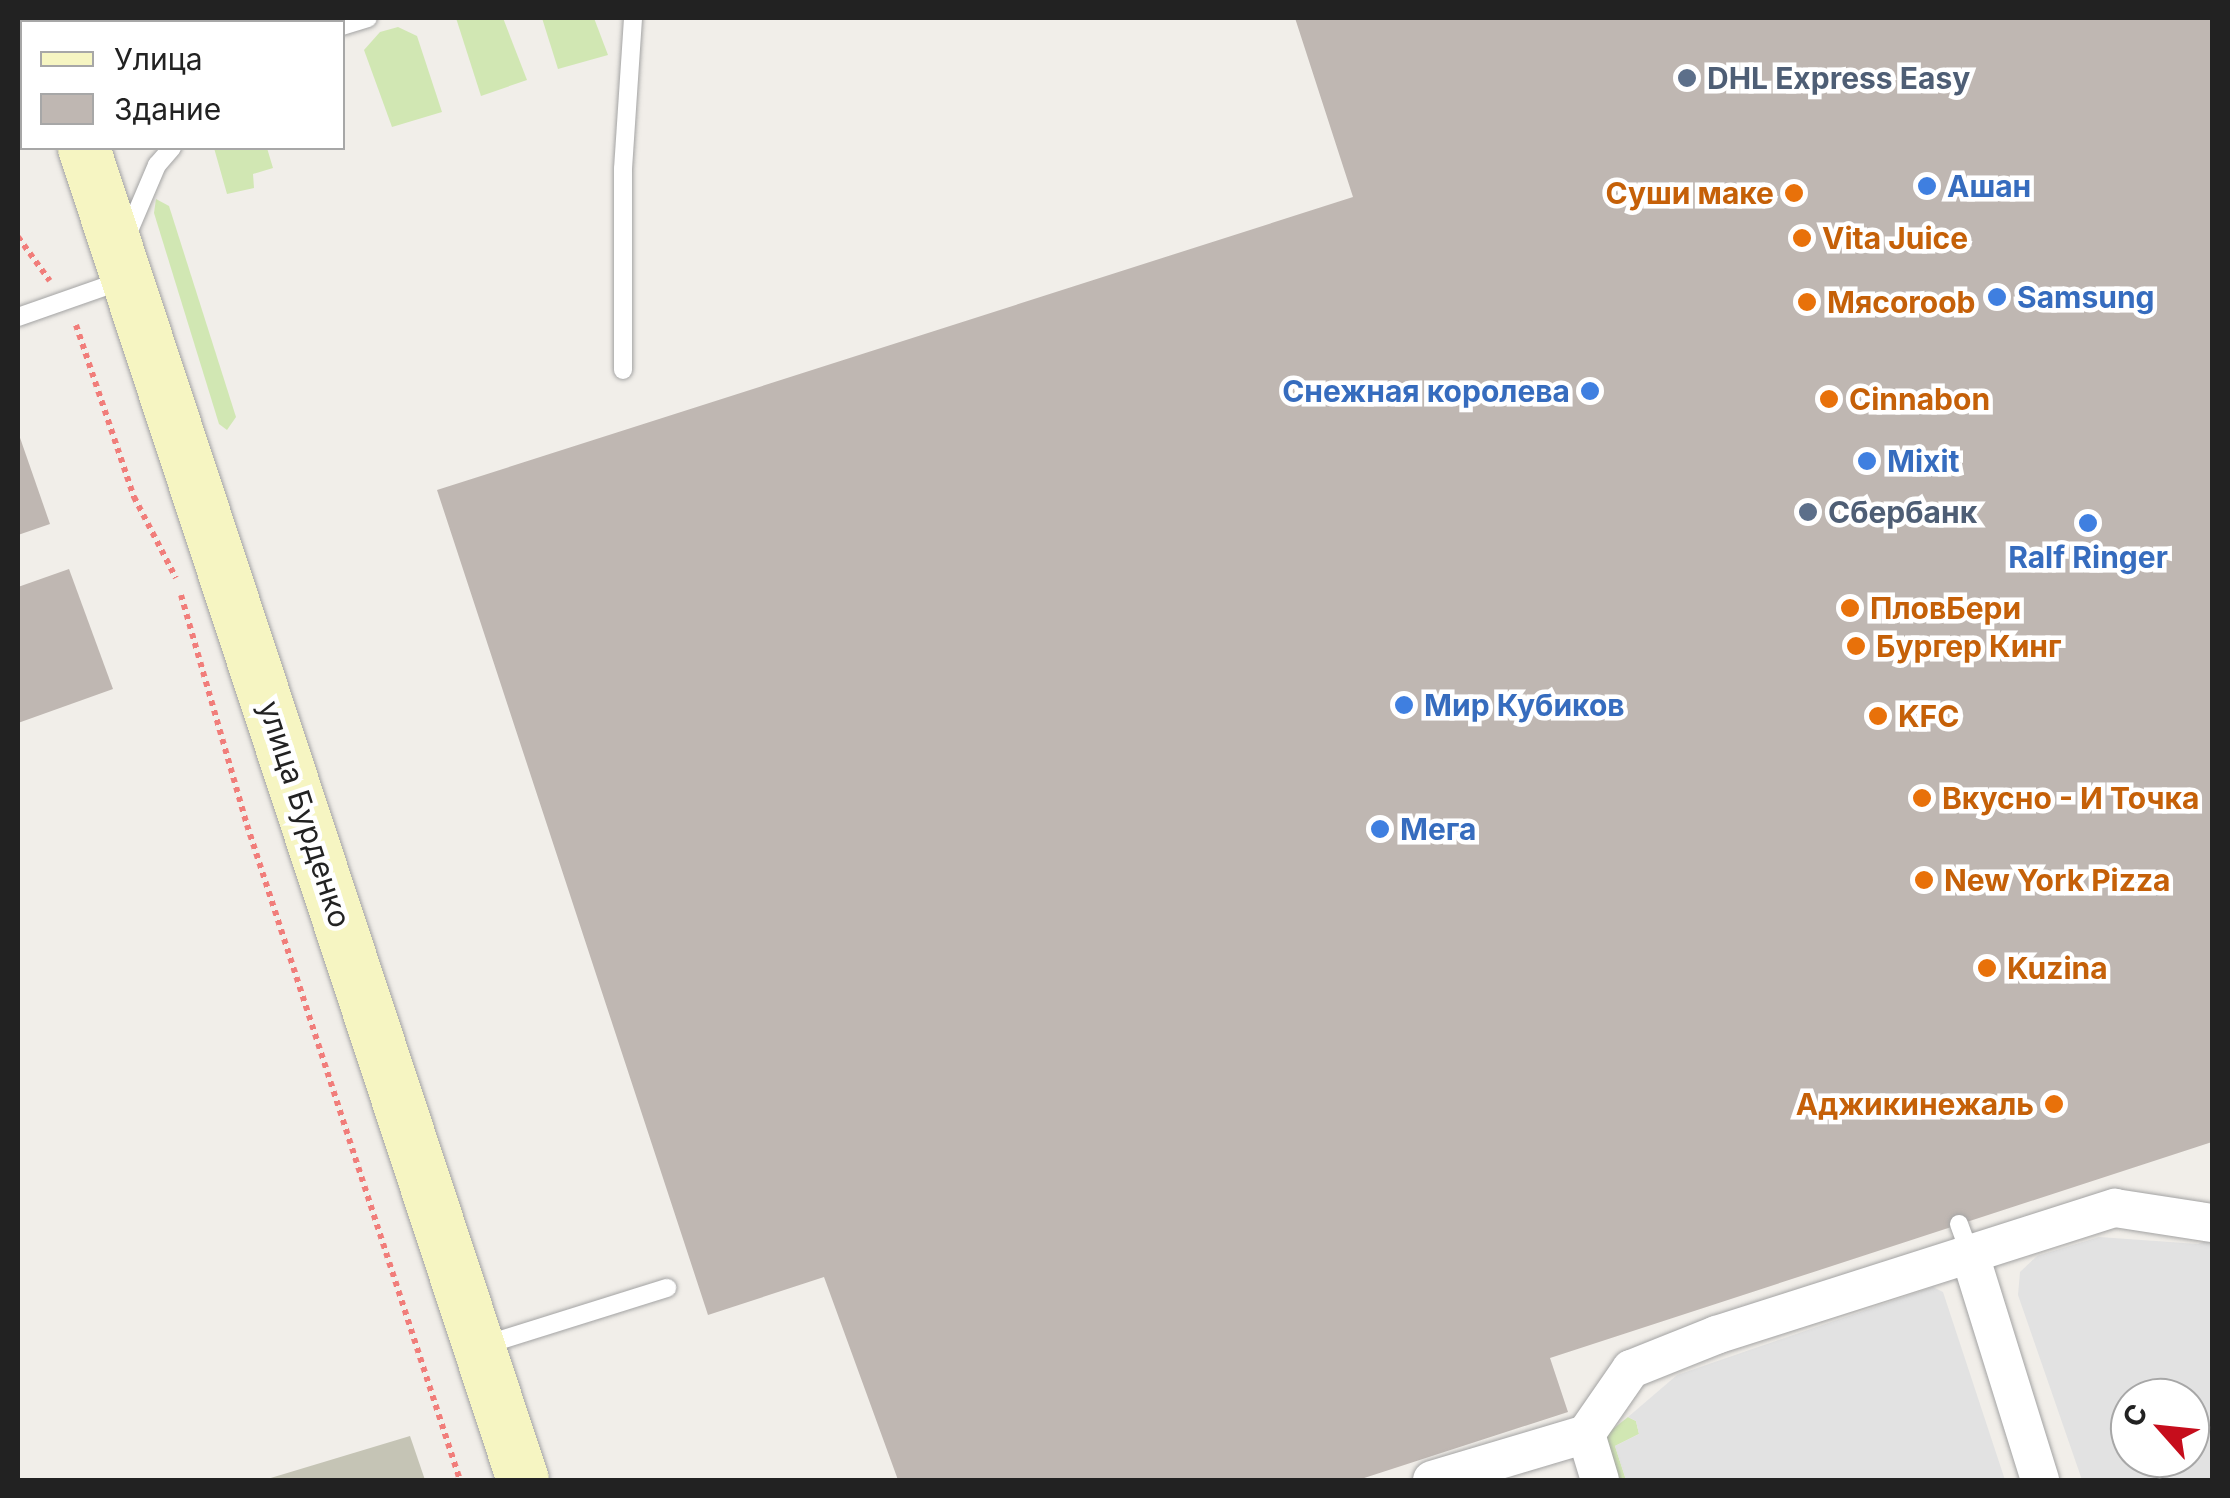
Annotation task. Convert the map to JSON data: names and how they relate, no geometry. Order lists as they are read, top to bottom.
{
  "streets": {
    "street": ["улица Бурденко"]
  },
  "places": [
    "DHL Express Easy",
    "Ашан",
    "Суши маке",
    "Vita Juice",
    "Samsung",
    "Мясоroob",
    "Снежная королева",
    "Cinnabon",
    "Mixit",
    "Сбербанк",
    "Ralf Ringer",
    "ПловБери",
    "Бургер Кинг",
    "Мир Кубиков",
    "KFC",
    "Вкусно - И Точка",
    "Мега",
    "New York Pizza",
    "Kuzina",
    "Аджикинежаль"
  ],
  "legend": ["Улица", "Здание"],
  "north": "top left"
}
